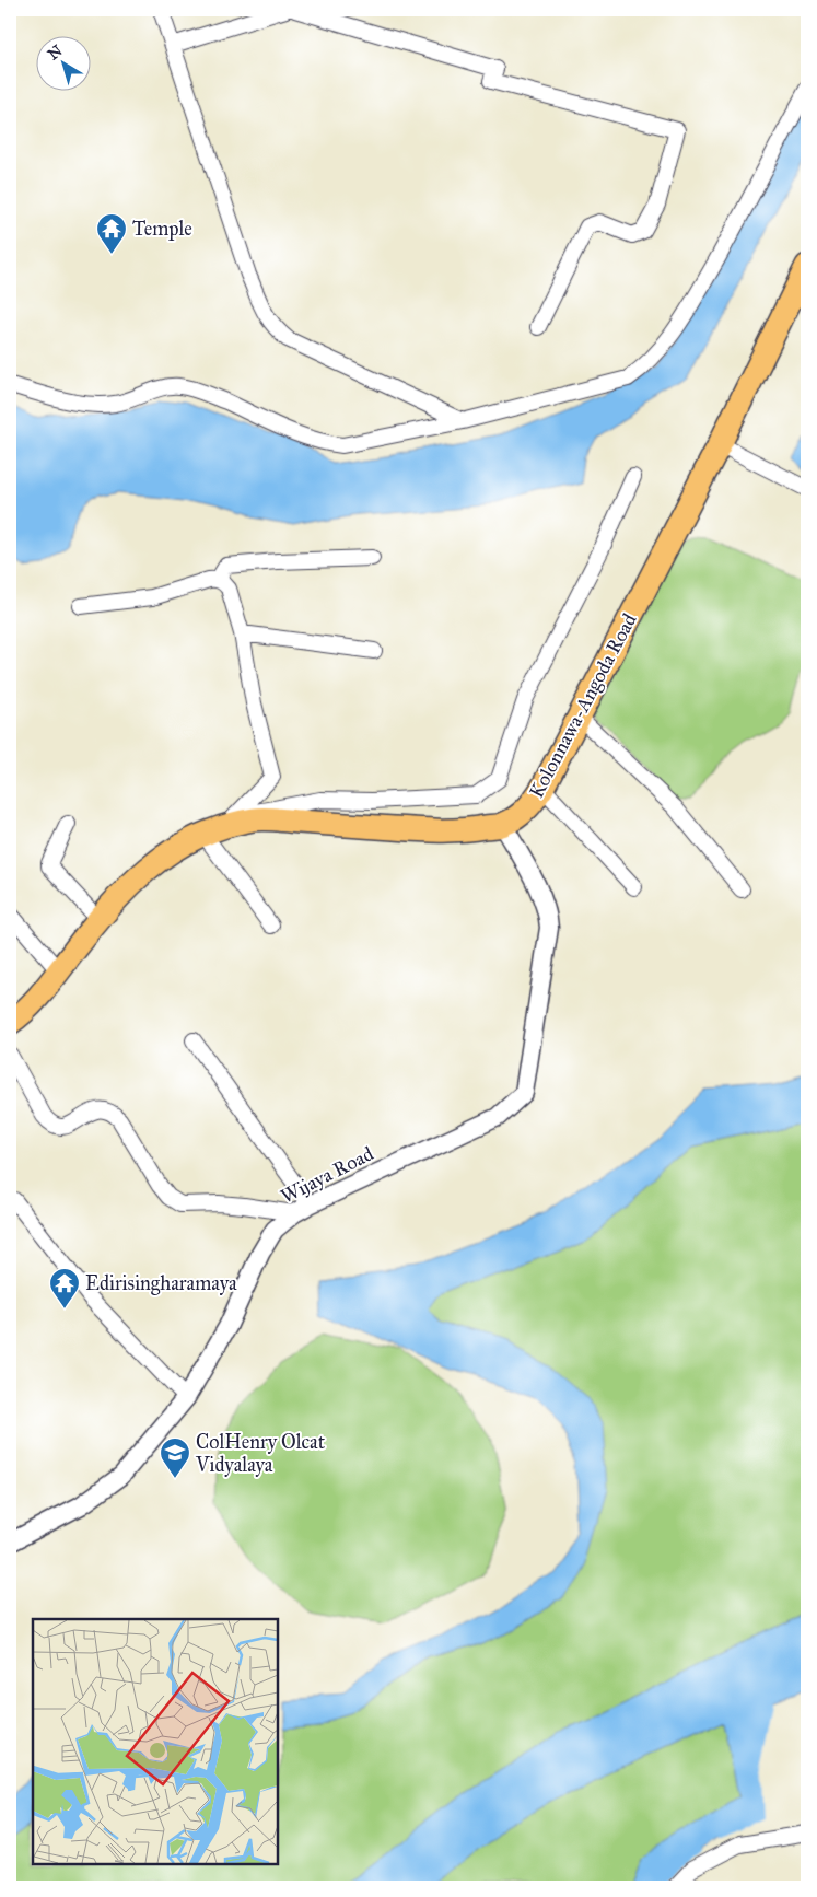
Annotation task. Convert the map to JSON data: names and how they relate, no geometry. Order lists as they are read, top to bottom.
{
  "streets": {
    "main road": ["Kolonnawa-Angoda Road"],
    "street": ["Wijaya Road"]
  },
  "crossings": [
    ["Kolonnawa-Angoda Road", "Wijaya Road"]
  ],
  "places": {
    "temple": ["Temple", "Edirisingharamaya"],
    "school or university": ["ColHenry Olcat Vidyalaya"]
  },
  "north": "top left"
}
